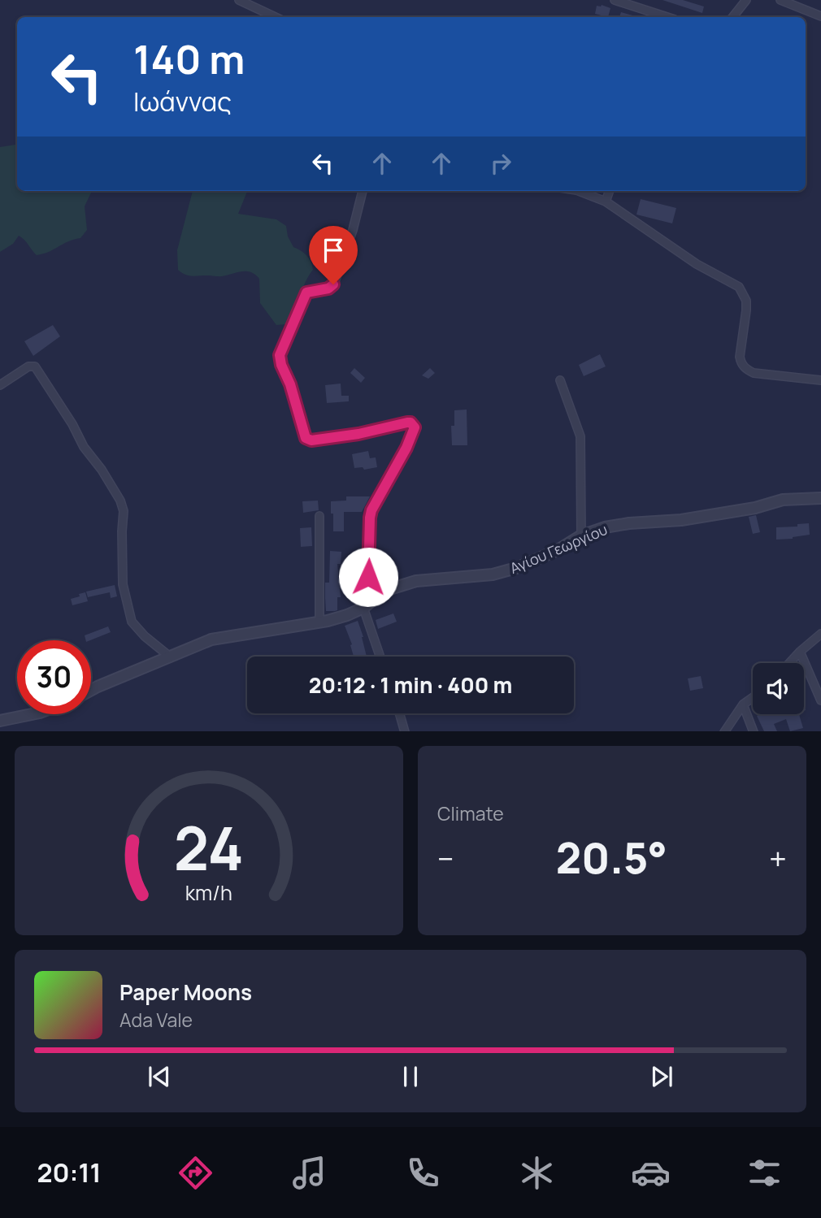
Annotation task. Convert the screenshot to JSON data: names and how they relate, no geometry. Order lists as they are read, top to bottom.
{
  "streets": {
    "street": ["Αγίου Γεωργίου"]
  },
  "page": {
    "turn": ["140 m", "Ιωάννας"],
    "limit": "30",
    "trip": "20:12 · 1 min · 400 m",
    "tile": "Climate",
    "heat": ["−", "20.5°", "+"],
    "song": ["Paper Moons", "Ada Vale"],
    "tabs": "20:11",
    "gauge": ["24", "km/h"]
  }
}
